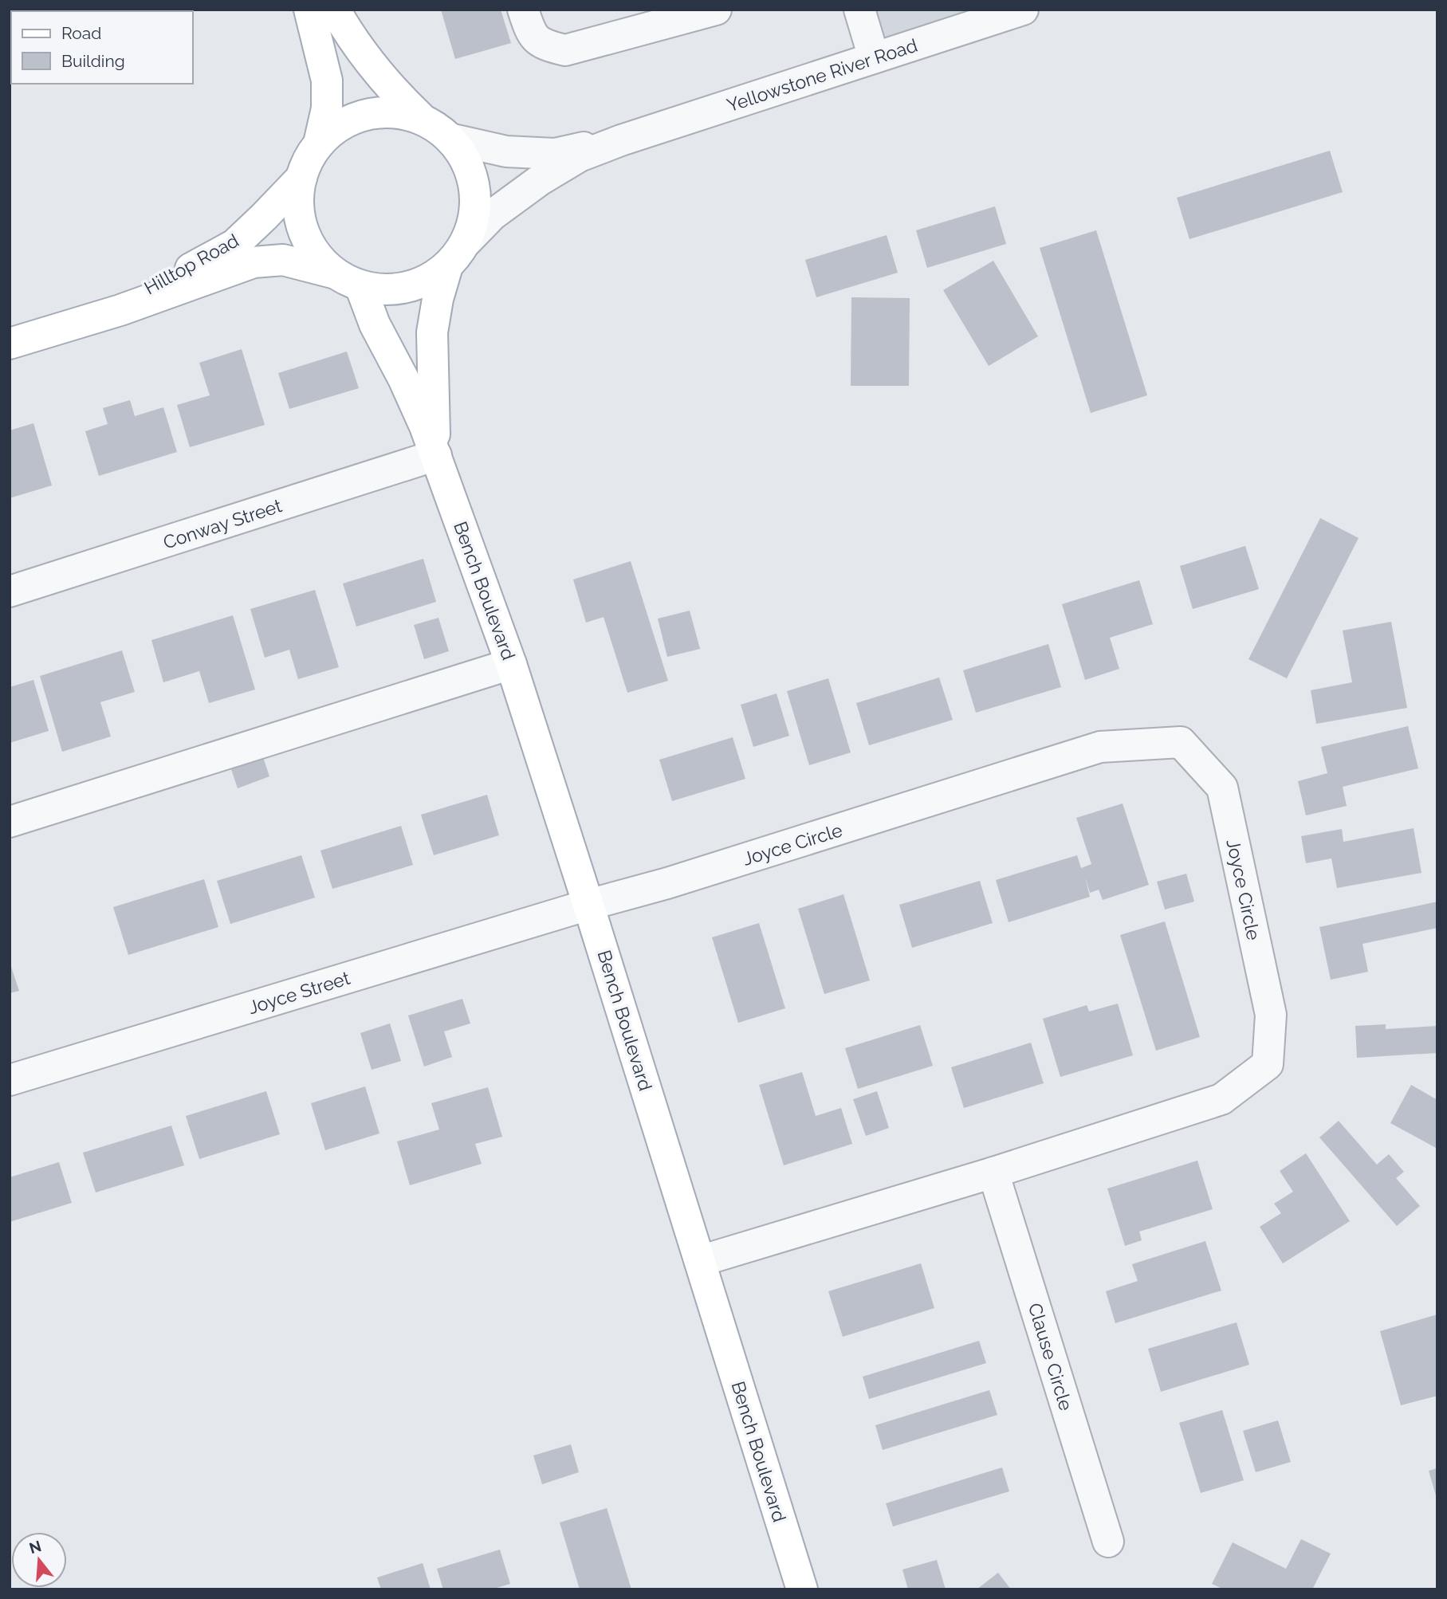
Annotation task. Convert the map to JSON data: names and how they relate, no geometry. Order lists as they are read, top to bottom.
{
  "streets": {
    "main road": ["Hilltop Road", "Bench Boulevard"],
    "street": [
      "Yellowstone River Road",
      "Conway Street",
      "Joyce Circle",
      "Joyce Street",
      "Clause Circle"
    ]
  },
  "crossings": [
    ["Yellowstone River Road", "Hilltop Road"],
    ["Yellowstone River Road", "Bench Boulevard"],
    ["Hilltop Road", "Bench Boulevard"],
    ["Conway Street", "Bench Boulevard"],
    ["Bench Boulevard", "Joyce Circle"],
    ["Bench Boulevard", "Joyce Street"],
    ["Joyce Circle", "Joyce Street"],
    ["Joyce Circle", "Clause Circle"]
  ],
  "legend": ["Road", "Building"],
  "north": "top"
}
